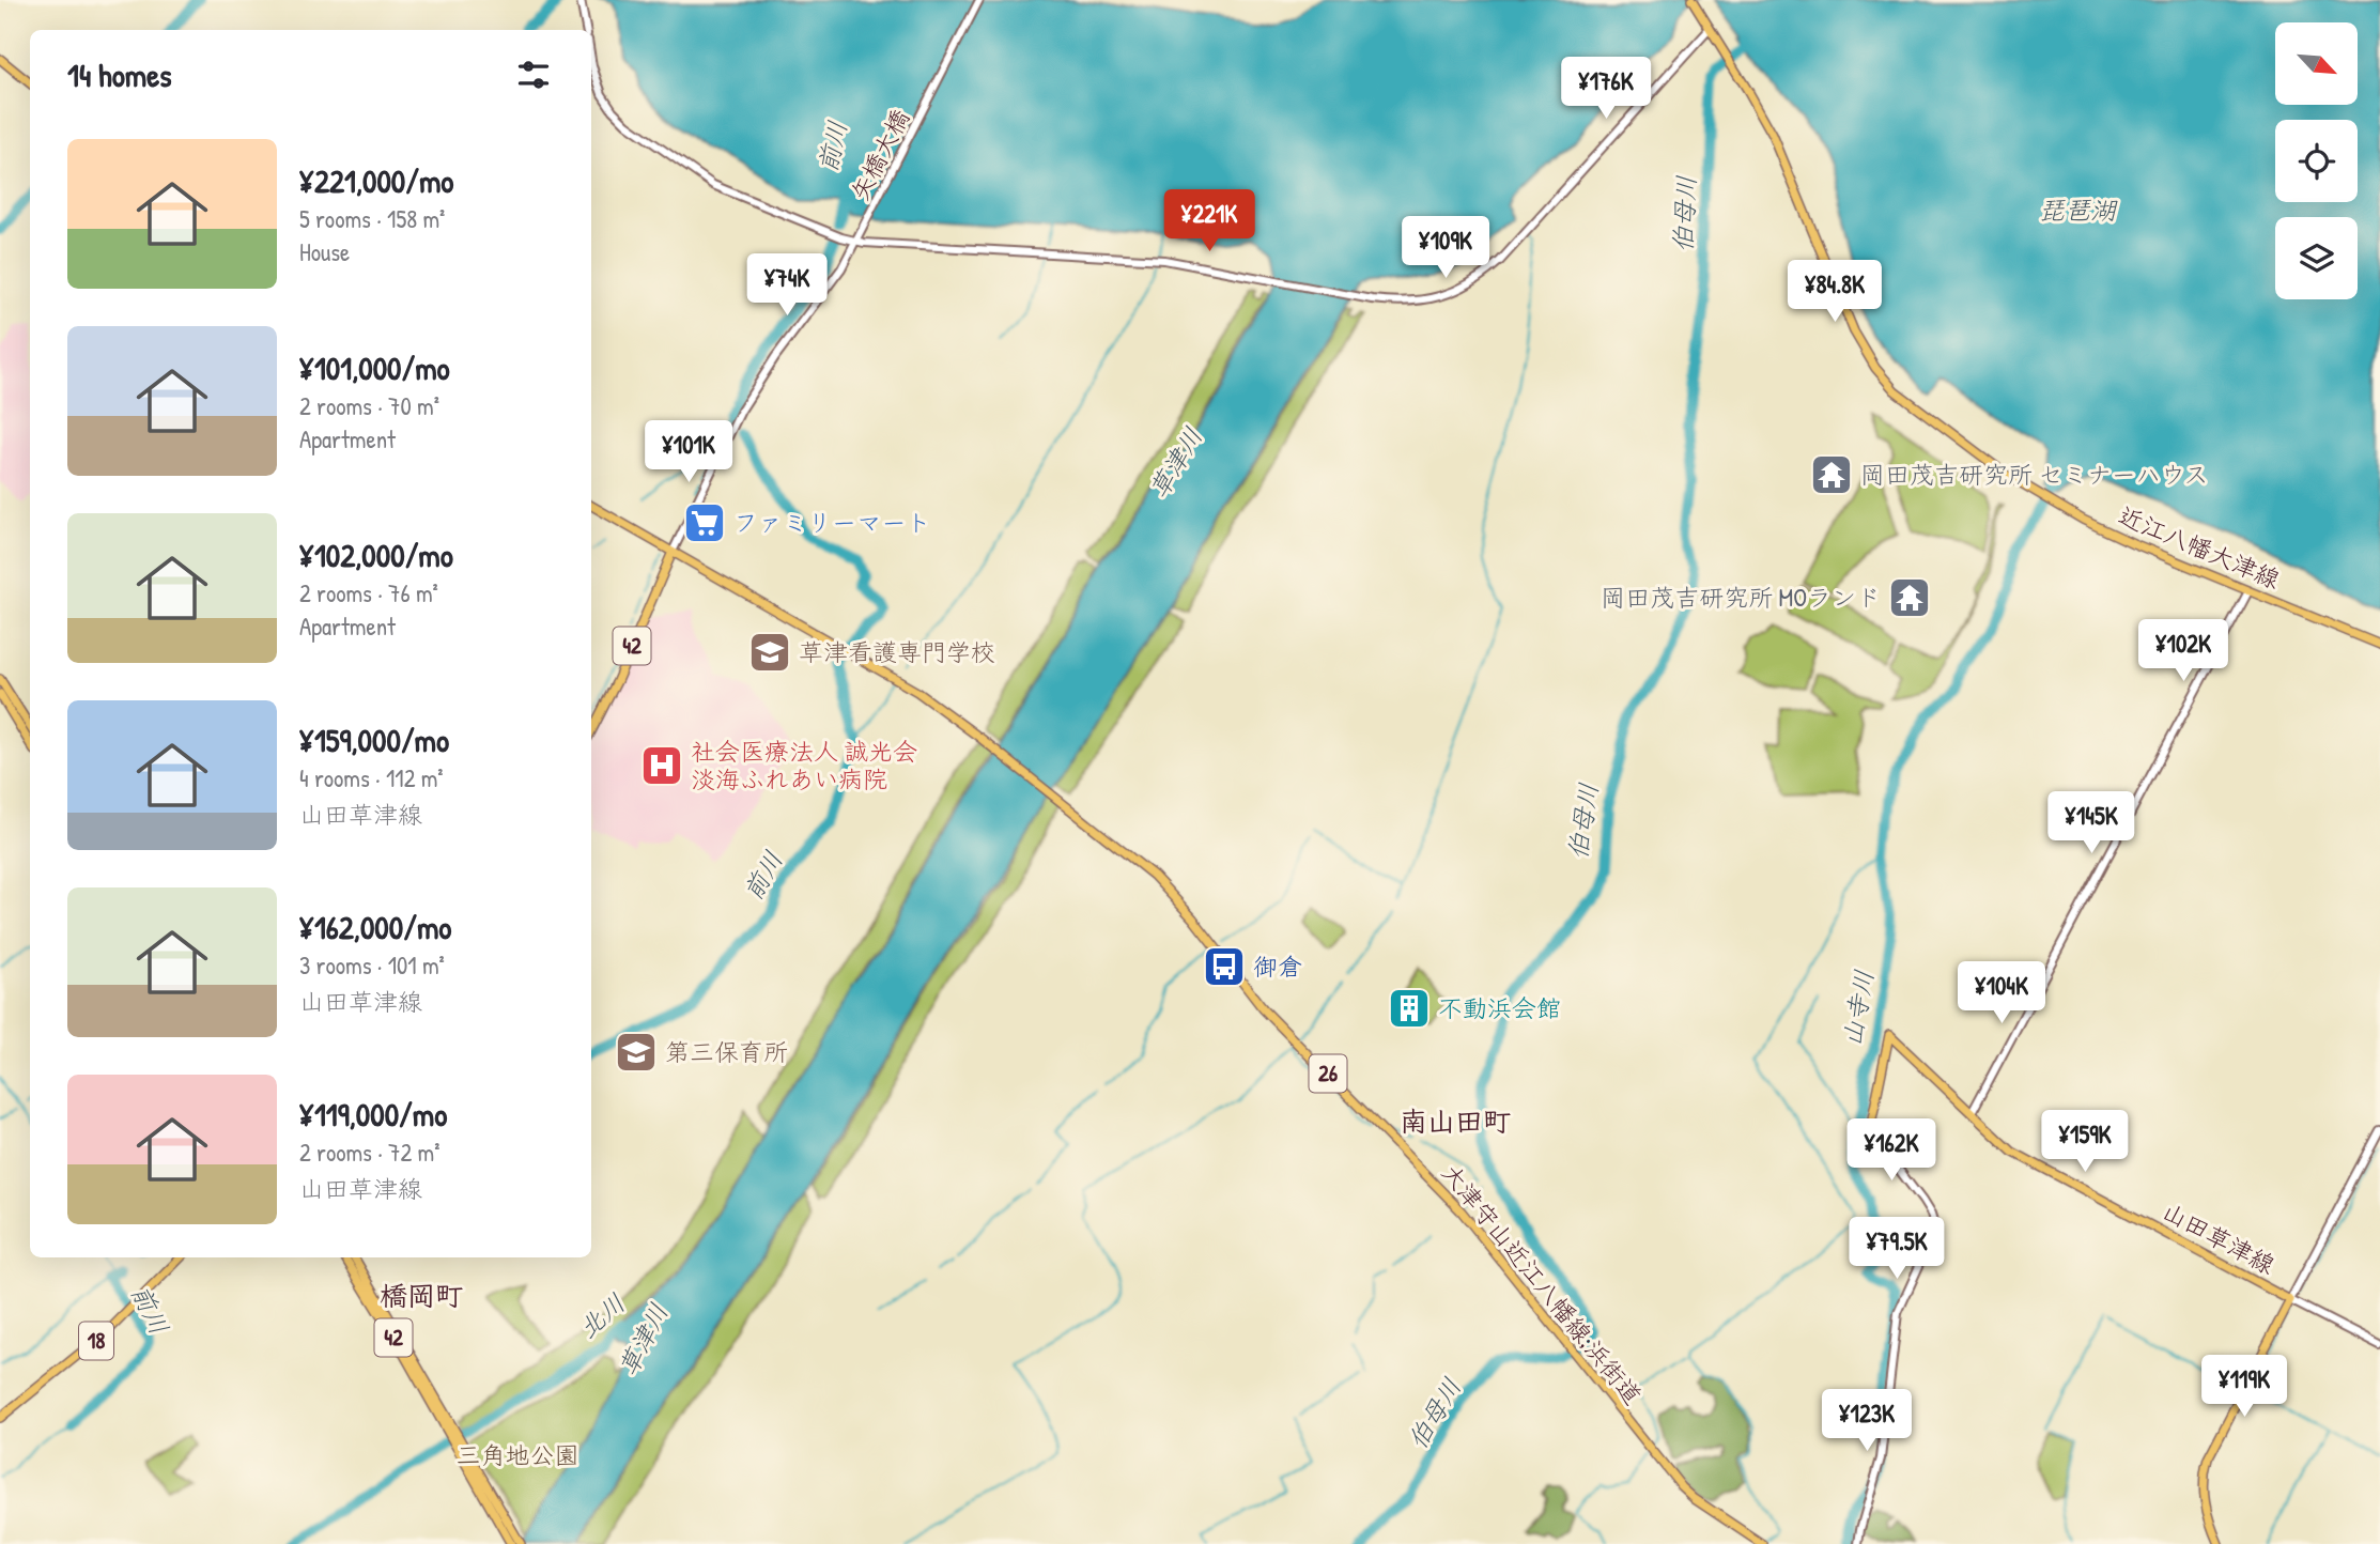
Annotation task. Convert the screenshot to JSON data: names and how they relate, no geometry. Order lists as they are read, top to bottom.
{
  "streets": {
    "main road": [
      "近江八幡大津線",
      "42",
      "26",
      "山田草津線",
      "大津守山近江八幡線;浜街道",
      "18"
    ],
    "street": ["矢橋大橋"]
  },
  "crossings": [
    ["矢橋大橋", "42"],
    ["矢橋大橋", "大津守山近江八幡線;浜街道"],
    ["42", "大津守山近江八幡線;浜街道"]
  ],
  "districts": ["南山田町", "橋岡町"],
  "water": [
    "前川",
    "琵琶湖",
    "伯母川",
    "草津川",
    "山寺川",
    "北川"
  ],
  "parks": ["三角地公園"],
  "places": {
    "temple": ["岡田茂吉研究所 セミナーハウス", "岡田茂吉研究所 MOランド"],
    "supermarket": ["ファミリーマート"],
    "school or university": ["草津看護専門学校", "第三保育所"],
    "hospital": ["社会医療法人 誠光会 淡海ふれあい病院"],
    "bus stop": ["御倉"],
    "building": ["不動浜会館"]
  },
  "north": "bottom right",
  "page": {
    "heading": "14 homes",
    "price": [
      "¥176K",
      "¥221K",
      "¥109K",
      "¥74K",
      "¥84.8K",
      "¥101K",
      "¥102K",
      "¥145K",
      "¥104K",
      "¥159K",
      "¥162K",
      "¥79.5K",
      "¥119K",
      "¥123K"
    ],
    "list": [
      {
        "name": "¥221,000/mo",
        "note": "5 rooms · 158 m² · House"
      },
      {
        "name": "¥101,000/mo",
        "note": "2 rooms · 70 m² · Apartment"
      },
      {
        "name": "¥102,000/mo",
        "note": "2 rooms · 76 m² · Apartment"
      },
      {
        "name": "¥159,000/mo",
        "note": "4 rooms · 112 m² · 山田草津線"
      },
      {
        "name": "¥162,000/mo",
        "note": "3 rooms · 101 m² · 山田草津線"
      },
      {
        "name": "¥119,000/mo",
        "note": "2 rooms · 72 m² · 山田草津線"
      }
    ]
  }
}
